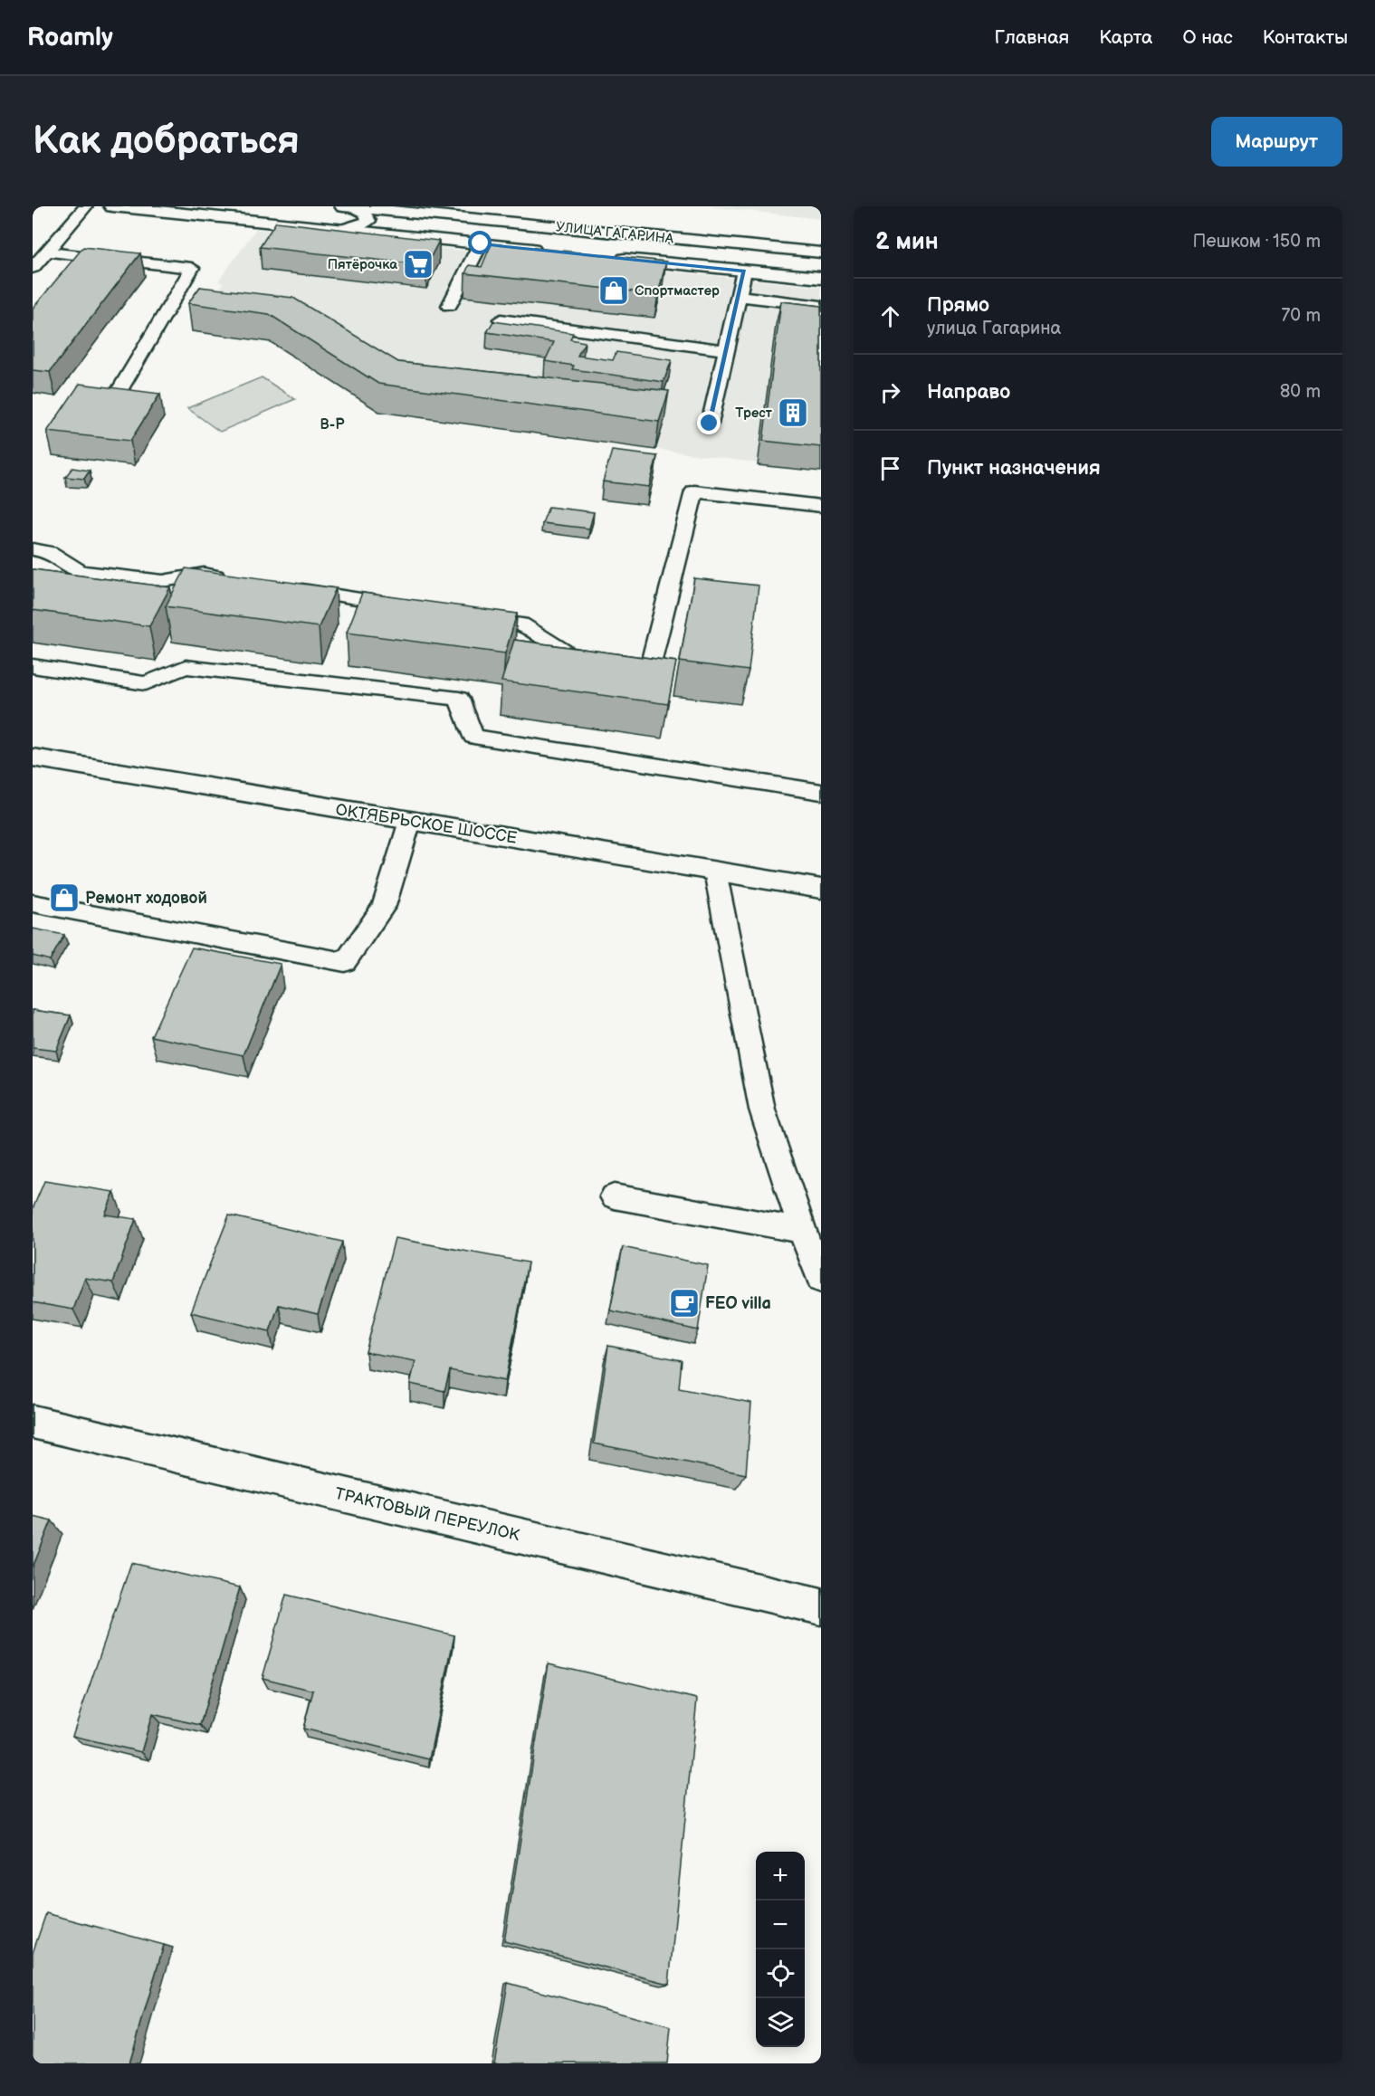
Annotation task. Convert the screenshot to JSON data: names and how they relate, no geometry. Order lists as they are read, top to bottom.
{
  "streets": {
    "street": ["УЛИЦА ГАГАРИНА", "ОКТЯБРЬСКОЕ ШОССЕ", "ТРАКТОВЫЙ ПЕРЕУЛОК"]
  },
  "districts": ["В-Р"],
  "places": {
    "supermarket": ["Пятёрочка"],
    "shop": ["Спортмастер", "Ремонт ходовой"],
    "building": ["Трест"],
    "cafe": ["FEO villa"]
  },
  "page": {
    "header": "Roamly",
    "nav": [
      "Главная",
      "Карта",
      "О нас",
      "Контакты"
    ],
    "buttons": "Маршрут",
    "title": "Как добраться",
    "heading": ["2 мин", "Пешком · 150 m"],
    "list": [
      ["Прямо", "улица Гагарина", "70 m"],
      ["Направо", "80 m"],
      "Пункт назначения"
    ],
    "map_buttons": ["+", "−"]
  }
}
